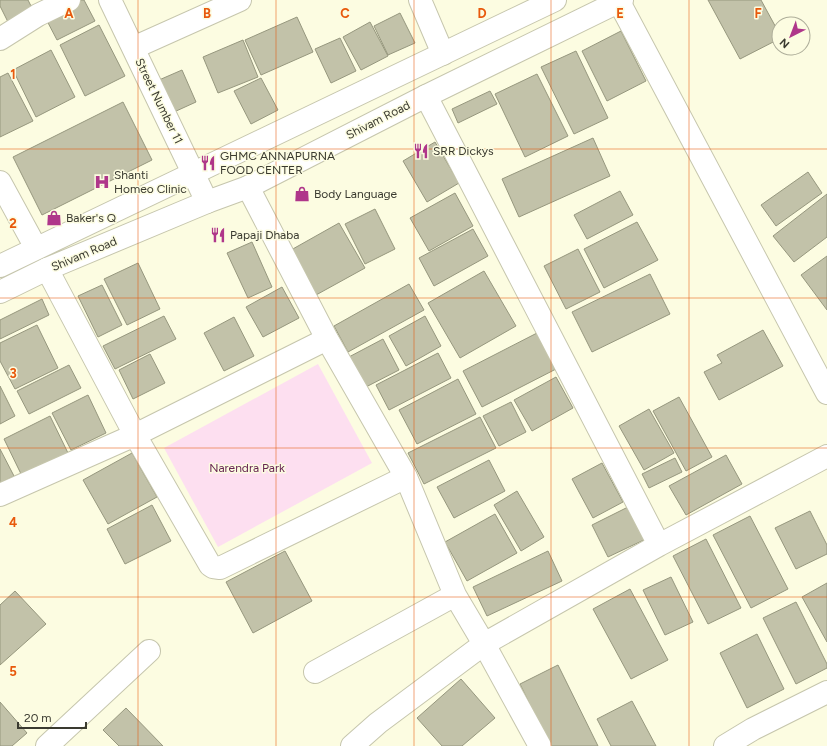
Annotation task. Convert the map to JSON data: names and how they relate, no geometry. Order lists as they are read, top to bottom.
{
  "streets": {
    "street": ["Street Number 11", "Shivam Road"]
  },
  "crossings": [
    ["Street Number 11", "Shivam Road"]
  ],
  "parks": ["Narendra Park"],
  "places": {
    "restaurant": ["SRR Dickys", "GHMC ANNAPURNA FOOD CENTER", "Papaji Dhaba"],
    "hospital": ["Shanti Homeo Clinic"],
    "shop": ["Body Language", "Baker's Q"]
  },
  "scale_bar": "20 m",
  "north": "bottom left",
  "grid": {
    "columns": [
      "A",
      "B",
      "C",
      "D",
      "E",
      "F"
    ],
    "rows": [
      "1",
      "2",
      "3",
      "4",
      "5"
    ]
  }
}
